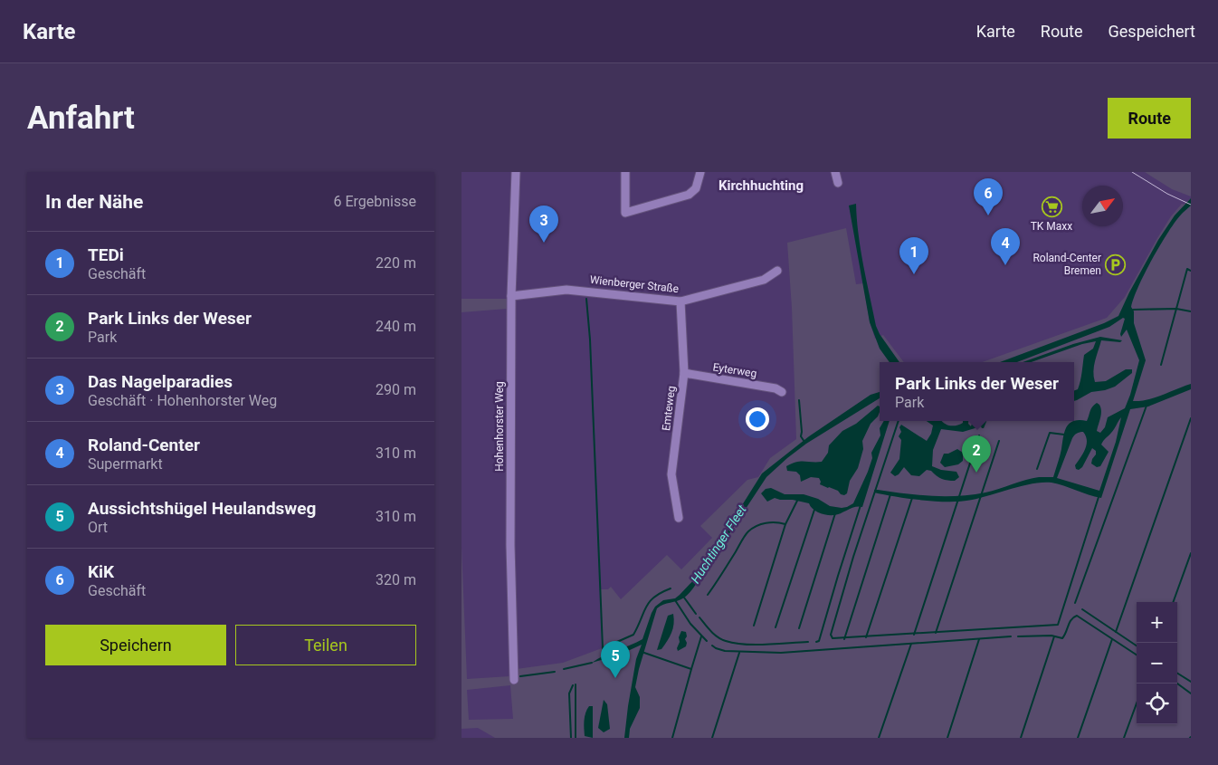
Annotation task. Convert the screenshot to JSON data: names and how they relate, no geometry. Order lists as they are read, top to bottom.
{
  "streets": {
    "street": [
      "Wienberger Straße",
      "Eyterweg",
      "Emteweg",
      "Hohenhorster Weg"
    ]
  },
  "crossings": [
    ["Wienberger Straße", "Emteweg"],
    ["Wienberger Straße", "Hohenhorster Weg"],
    ["Eyterweg", "Emteweg"]
  ],
  "districts": ["Kirchhuchting"],
  "water": ["Huchtinger Fleet"],
  "places": {
    "supermarket": ["TK Maxx"],
    "parking": ["Roland-Center Bremen"]
  },
  "north": "top right",
  "page": {
    "header": "Karte",
    "nav": ["Karte", "Route", "Gespeichert"],
    "buttons": [
      "Route",
      ["Speichern", "Teilen"]
    ],
    "title": "Anfahrt",
    "heading": ["In der Nähe", "6 Ergebnisse"],
    "pins": [
      "6",
      "3",
      "4",
      "1",
      "2",
      "5"
    ],
    "list": [
      {
        "mark": "1",
        "name": "TEDi",
        "note": "Geschäft",
        "value": "220 m"
      },
      {
        "mark": "2",
        "name": "Park Links der Weser",
        "note": "Park",
        "value": "240 m"
      },
      {
        "mark": "3",
        "name": "Das Nagelparadies",
        "note": "Geschäft · Hohenhorster Weg",
        "value": "290 m"
      },
      {
        "mark": "4",
        "name": "Roland-Center",
        "note": "Supermarkt",
        "value": "310 m"
      },
      {
        "mark": "5",
        "name": "Aussichtshügel Heulandsweg",
        "note": "Ort",
        "value": "310 m"
      },
      {
        "mark": "6",
        "name": "KiK",
        "note": "Geschäft",
        "value": "320 m"
      }
    ],
    "popup": ["Park Links der Weser", "Park"],
    "map_buttons": ["+", "−"]
  }
}
